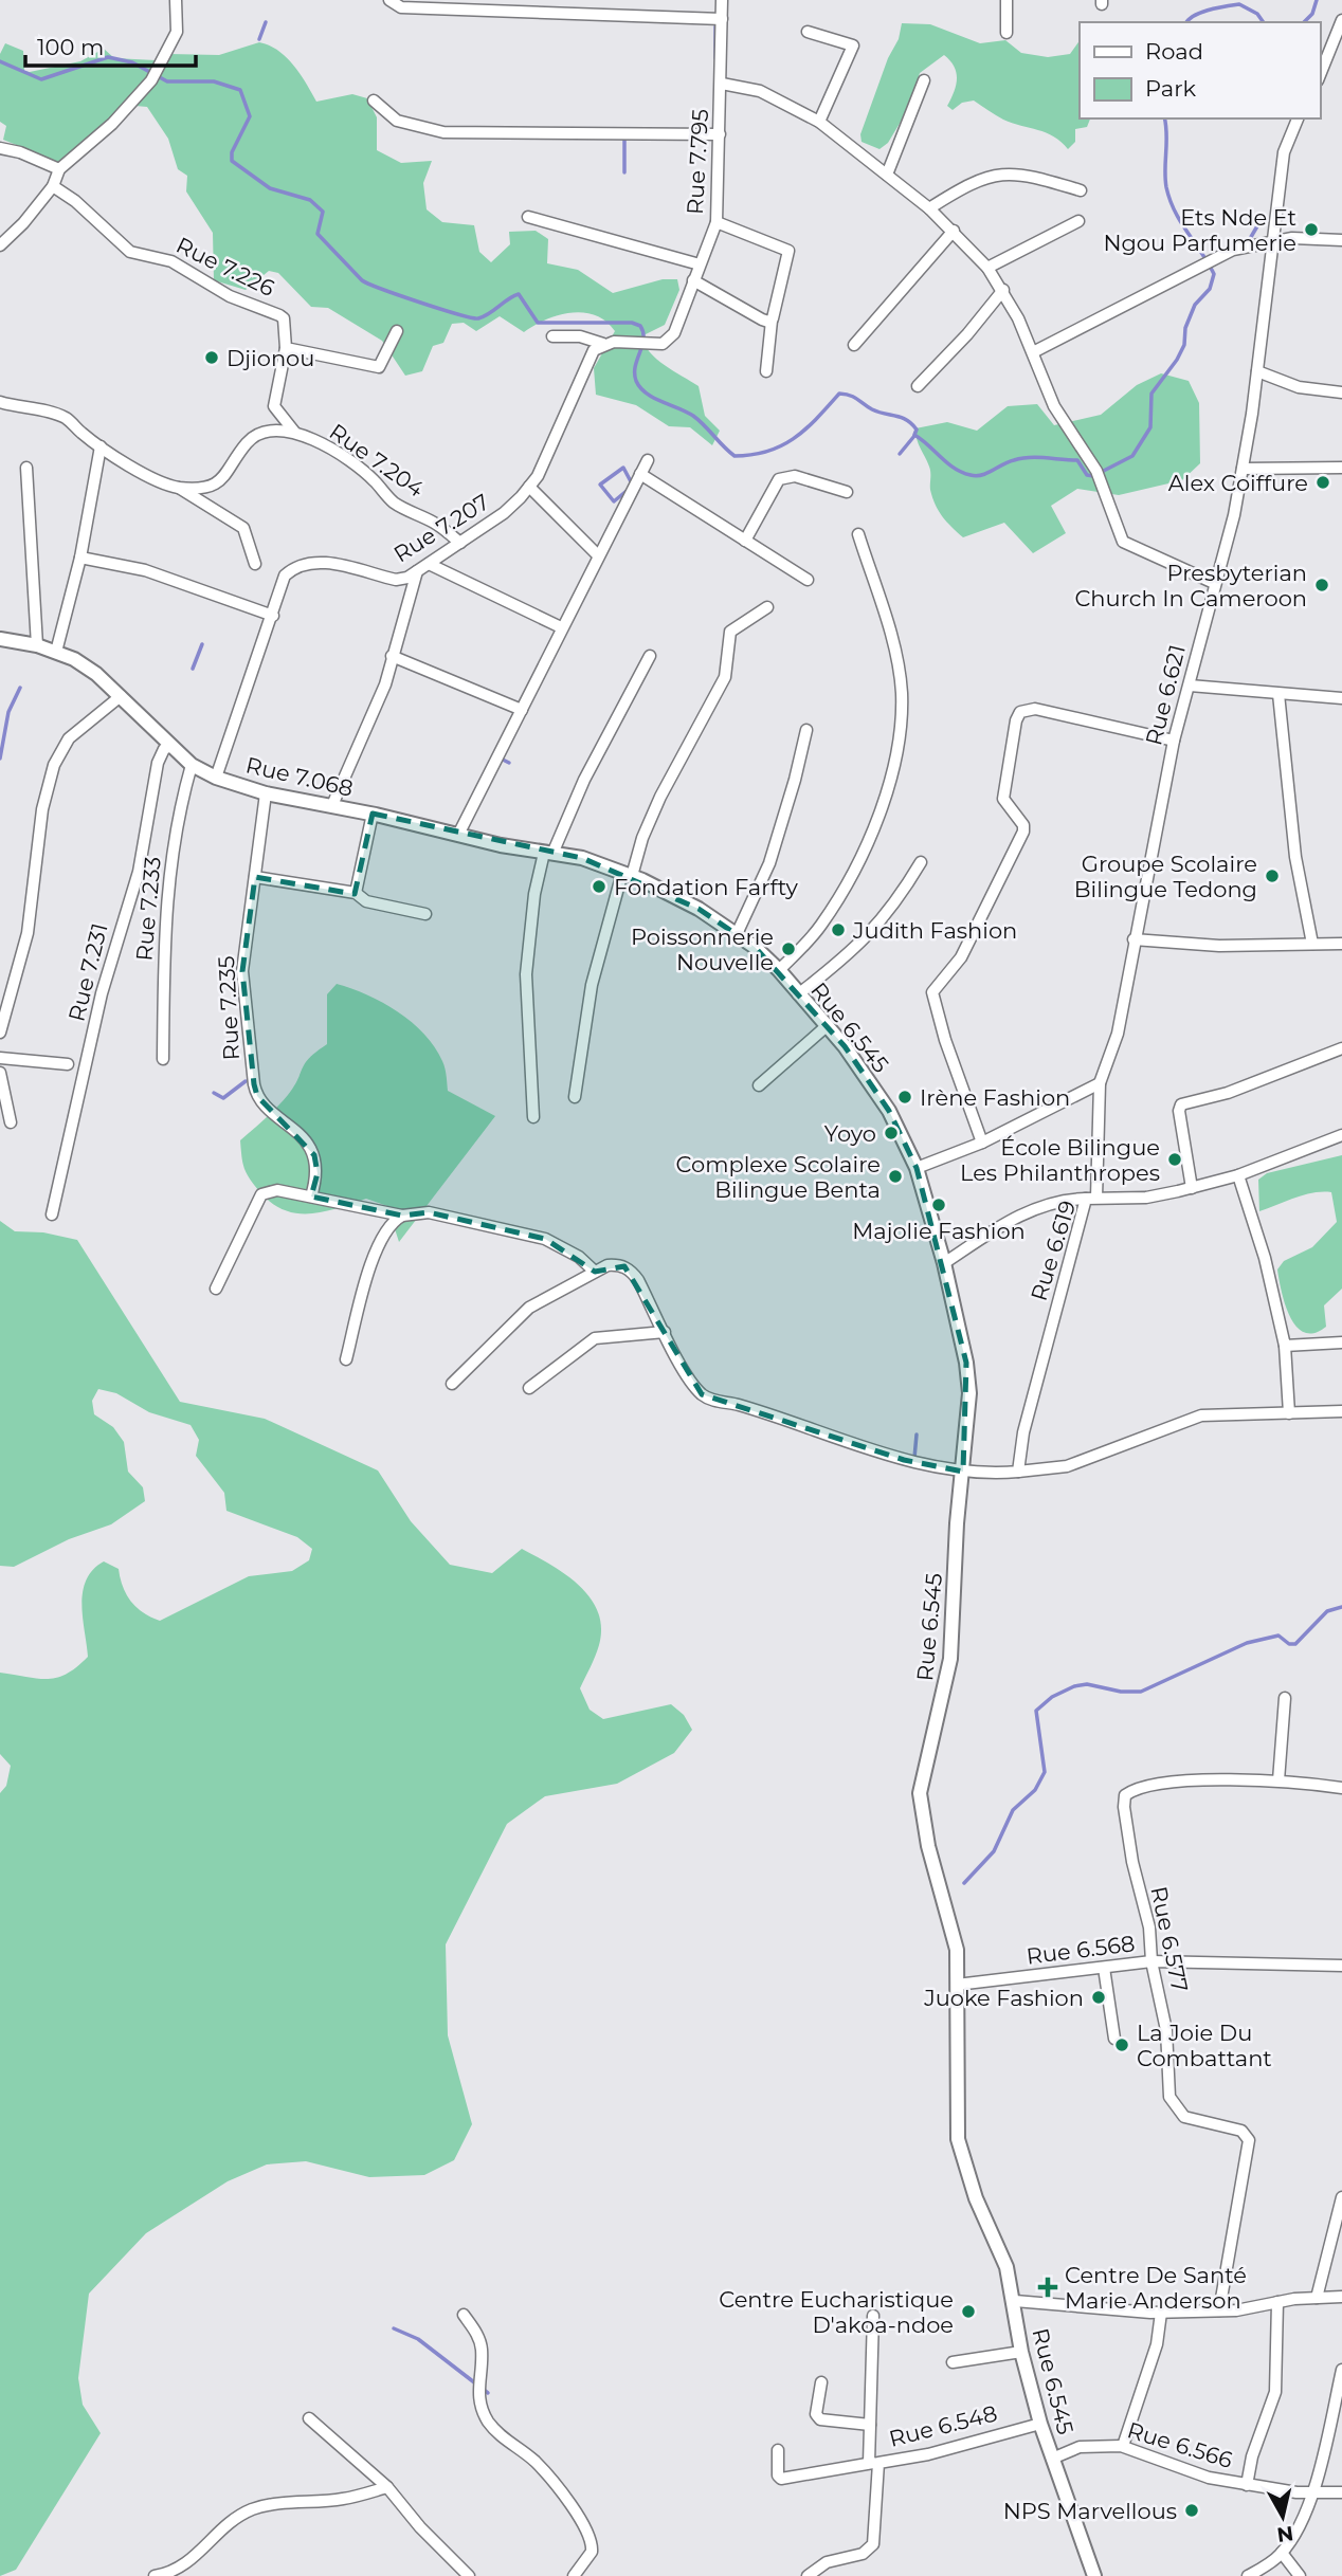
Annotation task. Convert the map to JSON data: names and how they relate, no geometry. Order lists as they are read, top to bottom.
{
  "streets": {
    "street": [
      "Rue 7.795",
      "Rue 7.226",
      "Rue 7.204",
      "Rue 7.207",
      "Rue 6.621",
      "Rue 7.068",
      "Rue 7.233",
      "Rue 7.231",
      "Rue 7.235",
      "Rue 6.545",
      "Rue 6.619",
      "Rue 6.577",
      "Rue 6.568",
      "Rue 6.548",
      "Rue 6.566"
    ]
  },
  "crossings": [
    ["Rue 7.795", "Rue 7.207"],
    ["Rue 7.204", "Rue 7.207"],
    ["Rue 7.207", "Rue 7.068"],
    ["Rue 6.621", "Rue 6.619"],
    ["Rue 7.068", "Rue 7.233"],
    ["Rue 7.068", "Rue 7.231"],
    ["Rue 7.068", "Rue 7.235"],
    ["Rue 7.068", "Rue 6.545"],
    ["Rue 6.545", "Rue 6.568"],
    ["Rue 6.545", "Rue 6.548"],
    ["Rue 6.545", "Rue 6.566"],
    ["Rue 6.577", "Rue 6.568"]
  ],
  "places": {
    "other": [
      "Ets Nde Et Ngou Parfumerie",
      "Djionou",
      "Alex Coiffure",
      "Presbyterian Church In Cameroon",
      "Groupe Scolaire Bilingue Tedong",
      "Fondation Farfty",
      "Judith Fashion",
      "Poissonnerie Nouvelle",
      "Irène Fashion",
      "Yoyo",
      "École Bilingue Les Philanthropes",
      "Complexe Scolaire Bilingue Benta",
      "Majolie Fashion",
      "Juoke Fashion",
      "La Joie Du Combattant",
      "Centre Eucharistique D'akoa-ndoe",
      "NPS Marvellous"
    ],
    "health": ["Centre De Santé Marie Anderson"]
  },
  "legend": ["Road", "Park"],
  "scale_bar": "100 m",
  "north": "bottom"
}
